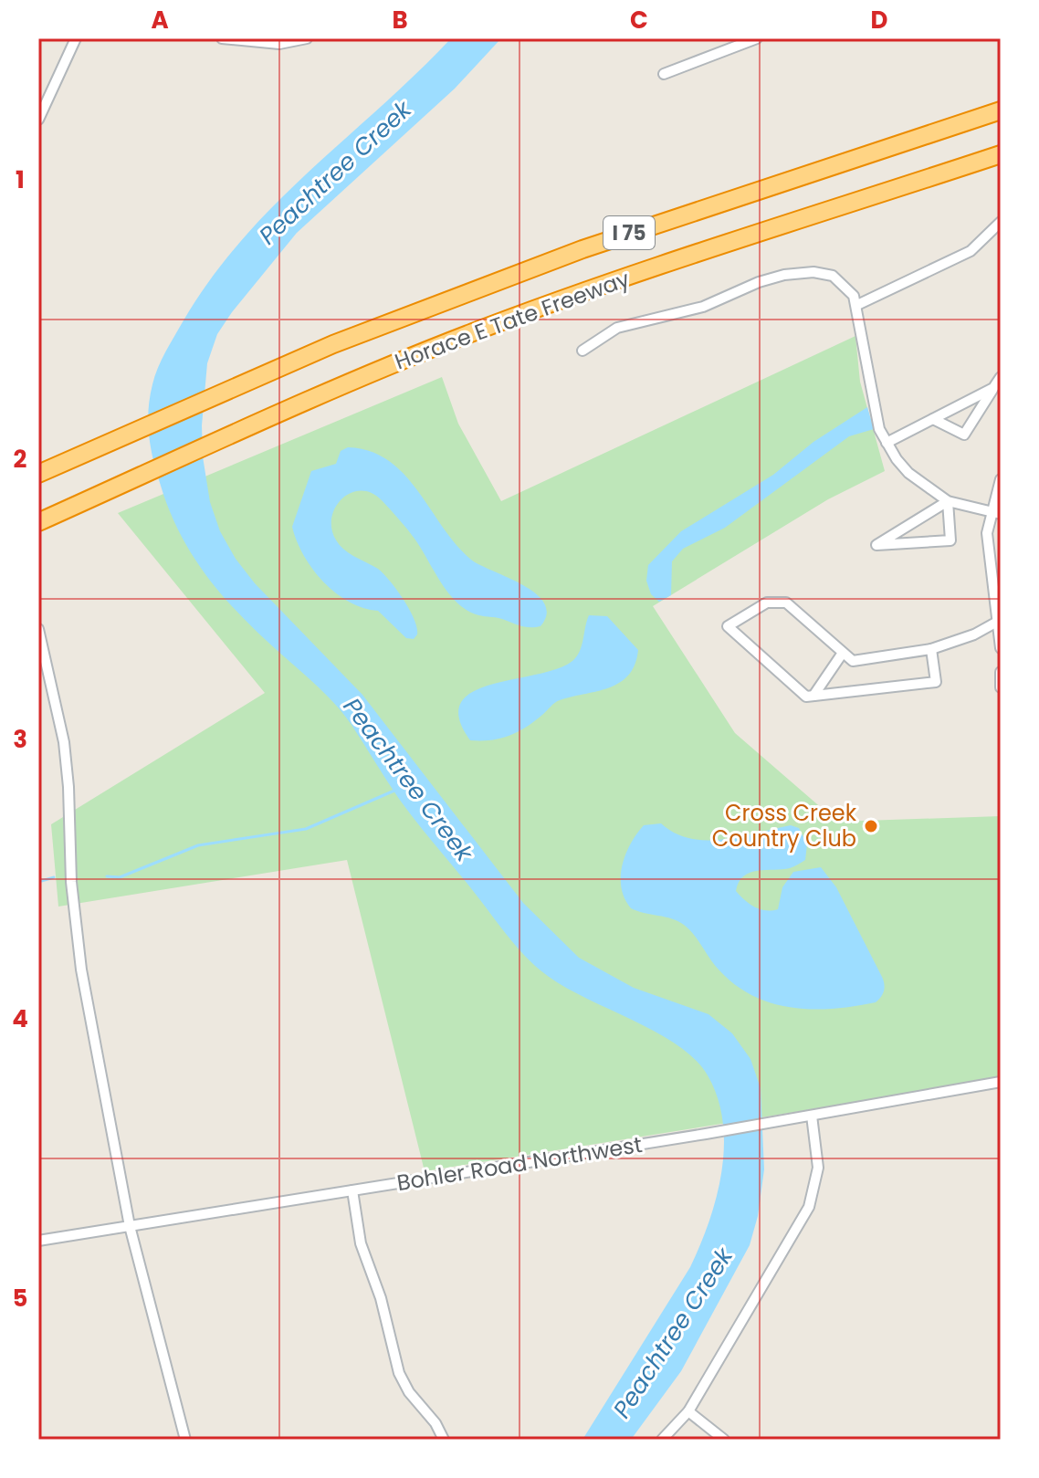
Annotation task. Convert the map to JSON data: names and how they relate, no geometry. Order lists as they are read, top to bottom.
{
  "streets": {
    "highway": ["I 75", "Horace E Tate Freeway"],
    "street": ["Bohler Road Northwest"]
  },
  "water": ["Peachtree Creek"],
  "places": ["Cross Creek Country Club"],
  "grid": {
    "columns": [
      "A",
      "B",
      "C",
      "D"
    ],
    "rows": [
      "1",
      "2",
      "3",
      "4",
      "5"
    ]
  }
}
